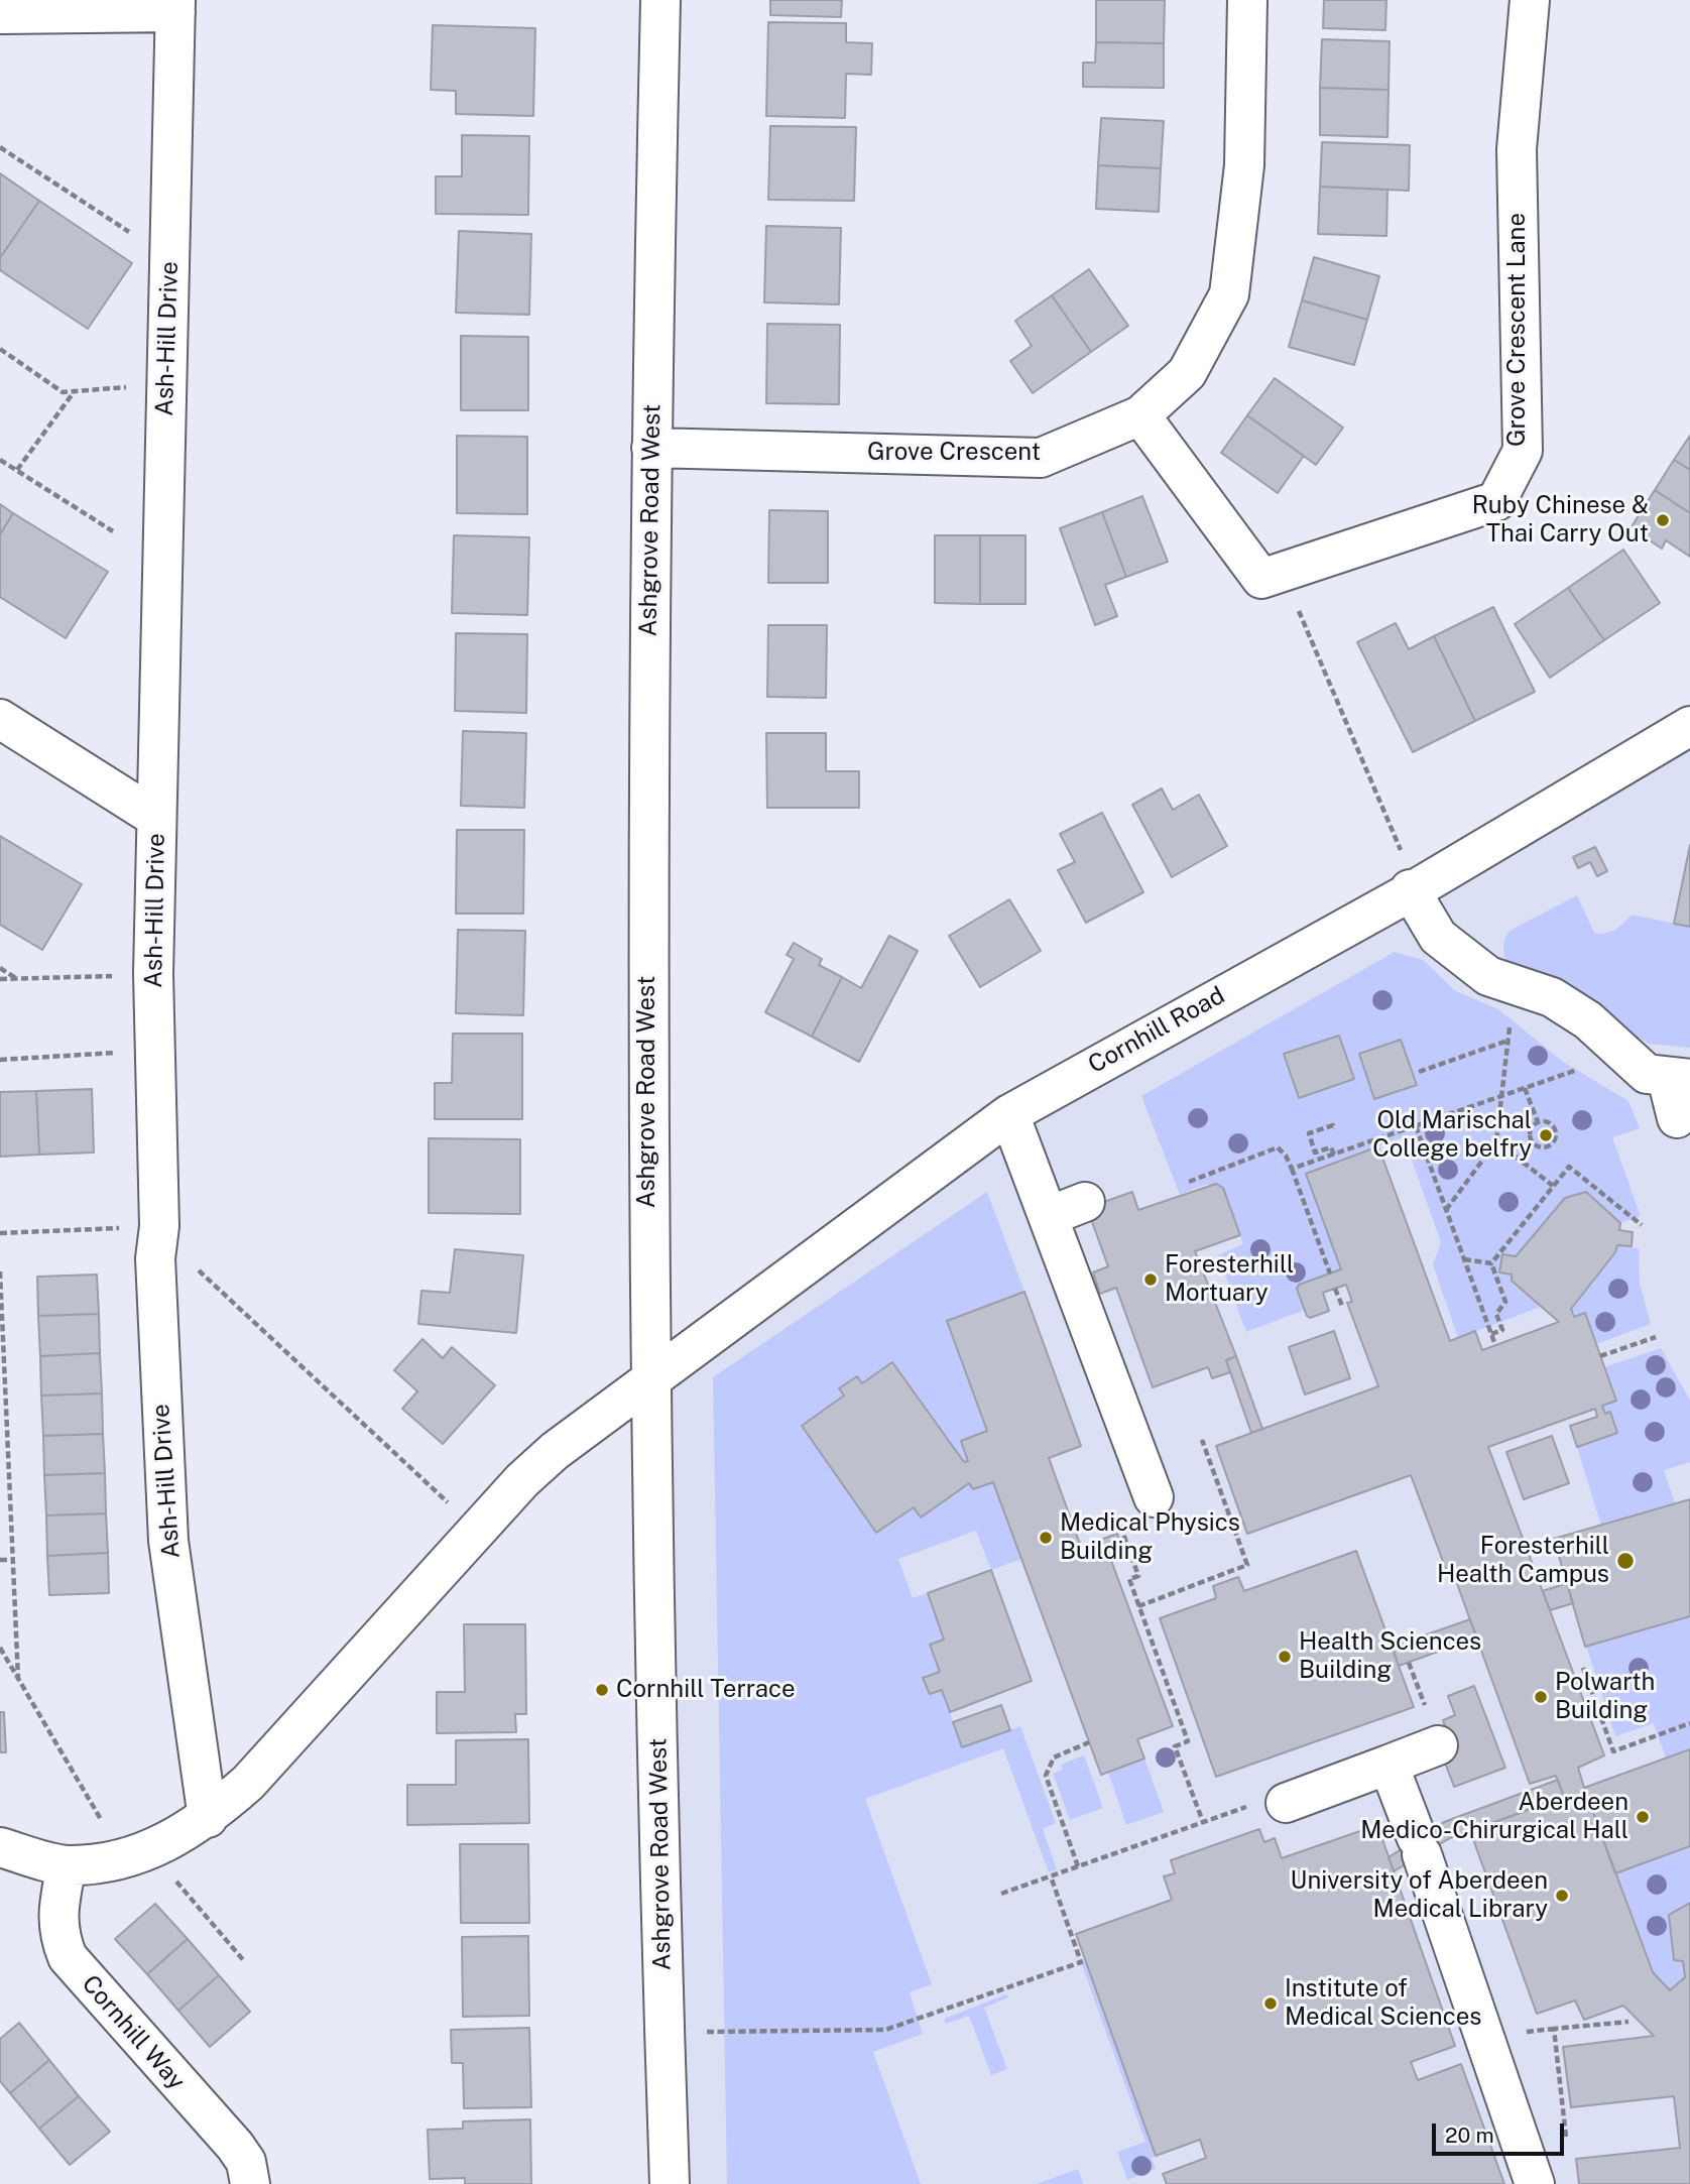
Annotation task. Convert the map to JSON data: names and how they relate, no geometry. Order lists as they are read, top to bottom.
{
  "streets": {
    "street": [
      "Grove Crescent Lane",
      "Ash-Hill Drive",
      "Grove Crescent",
      "Ashgrove Road West",
      "Cornhill Road",
      "Cornhill Way"
    ]
  },
  "crossings": [
    ["Grove Crescent Lane", "Grove Crescent"],
    ["Grove Crescent", "Ashgrove Road West"],
    ["Ashgrove Road West", "Cornhill Road"]
  ],
  "places": [
    "Ruby Chinese & Thai Carry Out",
    "Old Marischal College belfry",
    "Foresterhill Mortuary",
    "Medical Physics Building",
    "Foresterhill Health Campus",
    "Health Sciences Building",
    "Cornhill Terrace",
    "Polwarth Building",
    "Aberdeen Medico-Chirurgical Hall",
    "University of Aberdeen Medical Library",
    "Institute of Medical Sciences"
  ],
  "scale_bar": "20 m"
}
